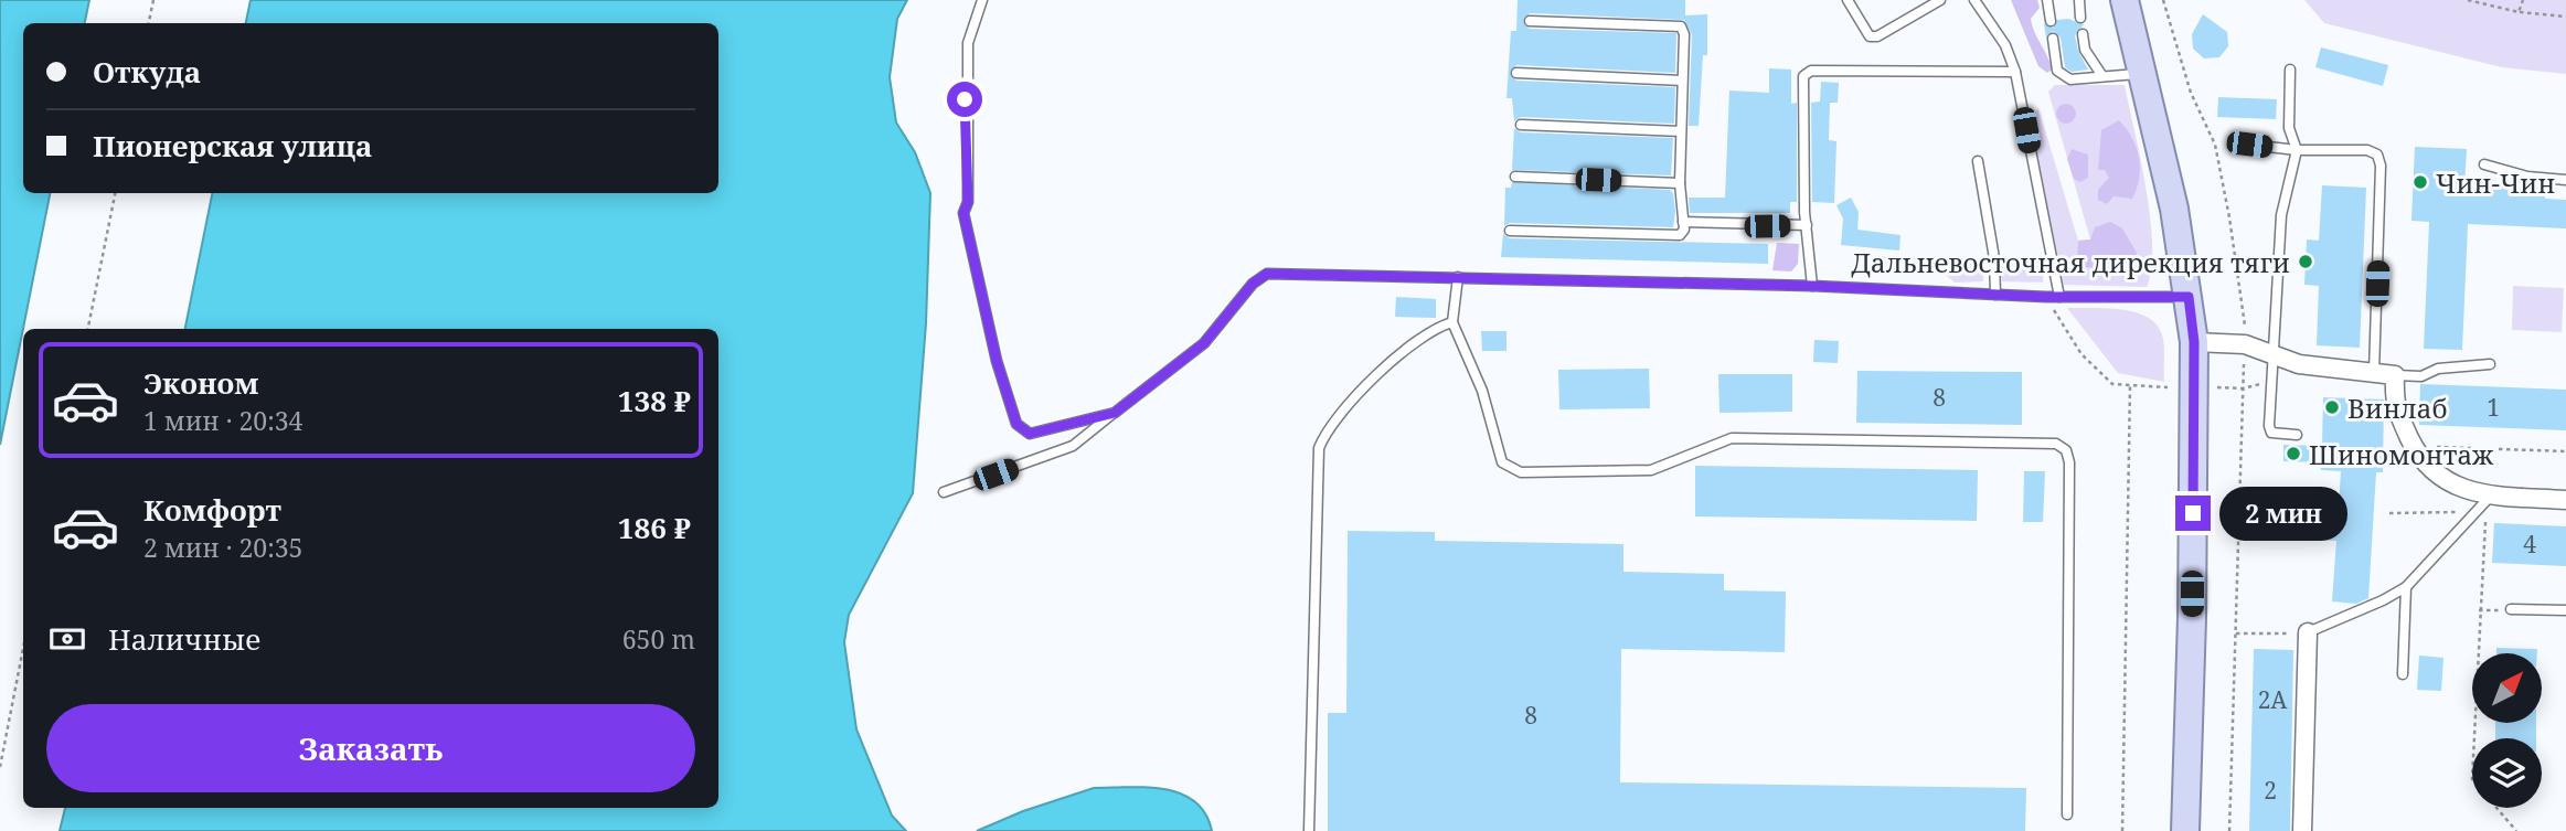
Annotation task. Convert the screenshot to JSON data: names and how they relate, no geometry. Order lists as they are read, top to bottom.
{
  "places": [
    "Чин-Чин",
    "Дальневосточная дирекция тяги",
    "Винлаб",
    "Шиномонтаж"
  ],
  "house_numbers": [
    "8",
    "1",
    "4",
    "2А",
    "8",
    "2"
  ],
  "north": "top right",
  "page": {
    "banner": ["Откуда", "Пионерская улица"],
    "list": [
      {
        "name": "Эконом",
        "note": "1 мин · 20:34",
        "value": "138 ₽"
      },
      {
        "name": "Комфорт",
        "note": "2 мин · 20:35",
        "value": "186 ₽"
      }
    ],
    "bubble": "2 мин",
    "pay": ["Наличные", "650 m"],
    "buttons": "Заказать"
  }
}
